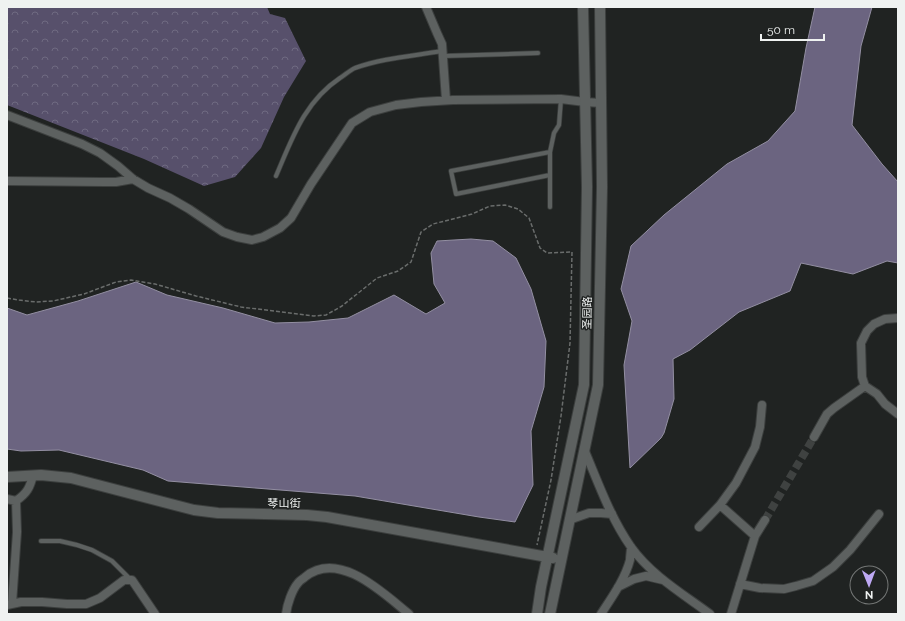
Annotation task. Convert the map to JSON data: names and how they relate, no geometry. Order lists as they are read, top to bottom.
{
  "streets": {
    "street": ["圣园路", "琴山街"]
  },
  "crossings": [
    ["圣园路", "琴山街"]
  ],
  "scale_bar": "50 m",
  "north": "bottom"
}
